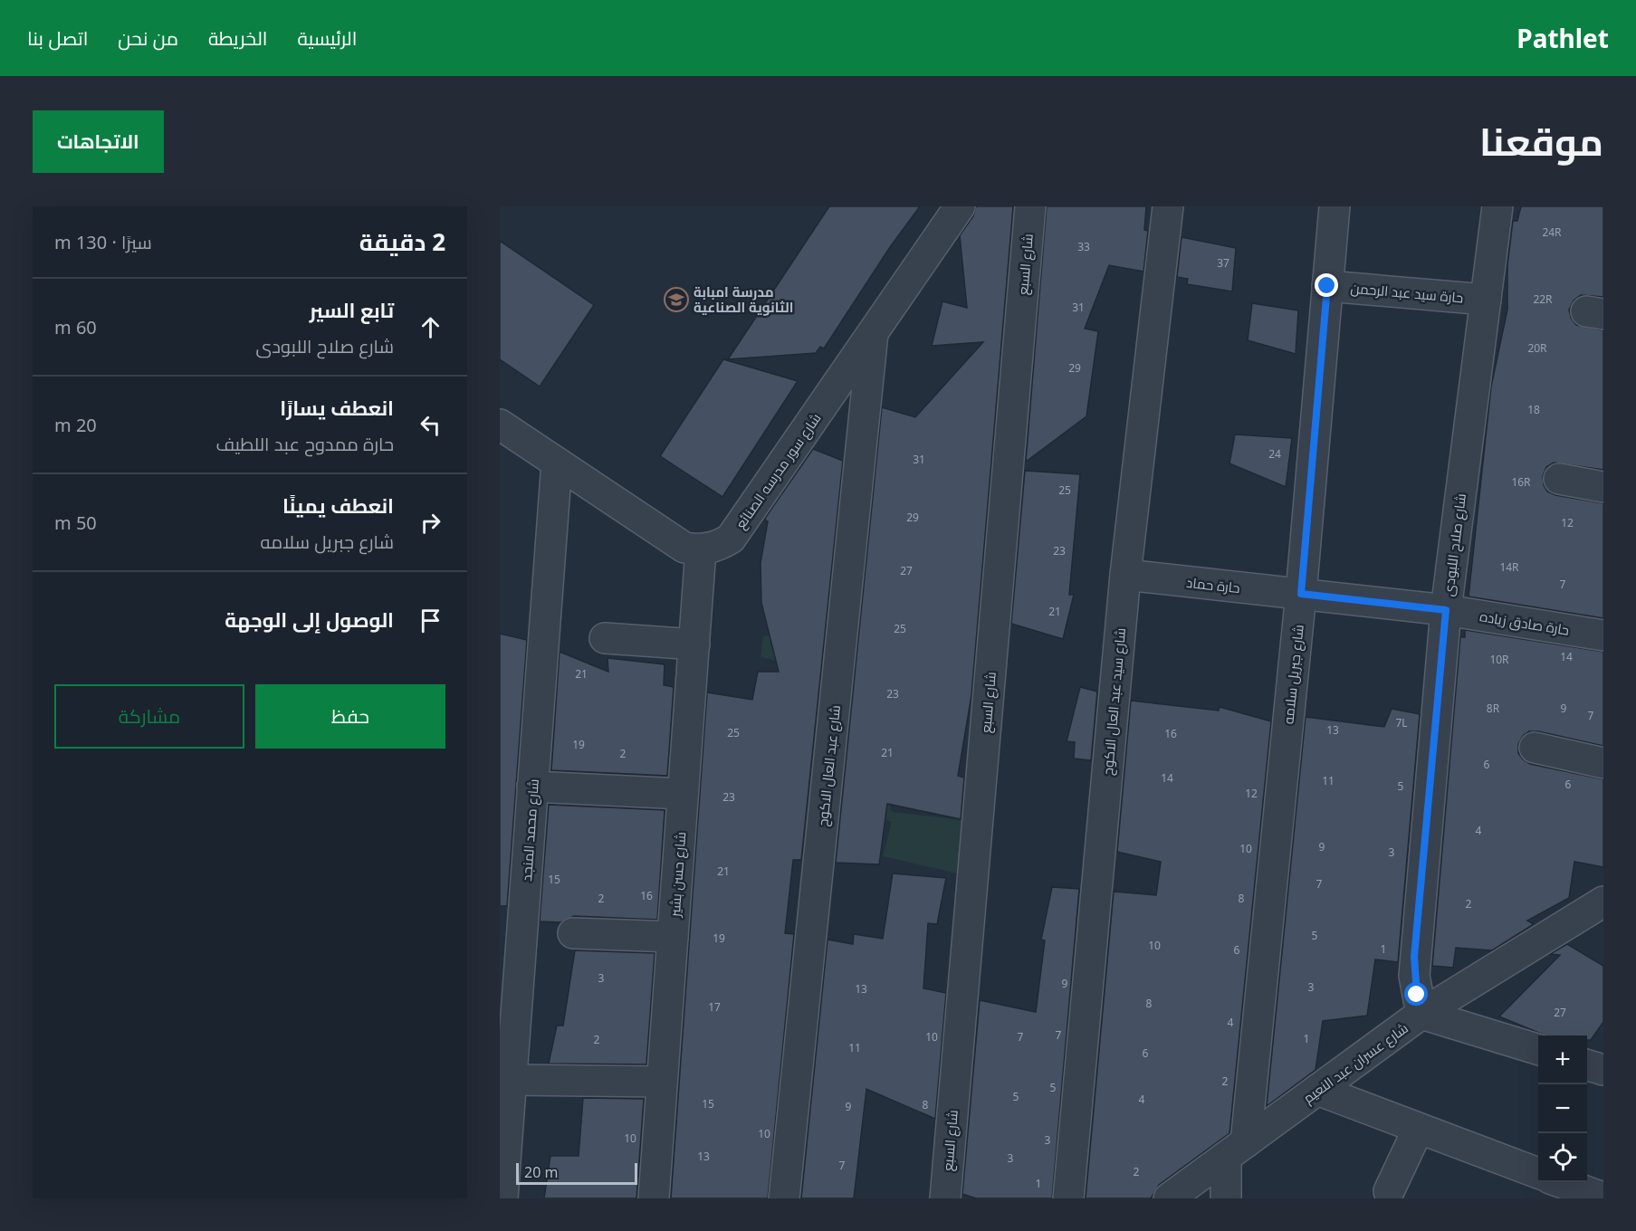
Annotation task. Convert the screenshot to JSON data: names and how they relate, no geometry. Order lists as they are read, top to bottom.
{
  "streets": {
    "street": [
      "شارع السبع",
      "حارة سيد عبد الرحمن",
      "شارع سور مدرسه الصنائع",
      "شارع صلاح اللبودى",
      "حارة حماد",
      "حارة صادق زياده",
      "شارع جبريل سلامه",
      "شارع سيد عبد العال الاكوح",
      "شارع عبد العال الاكوح",
      "شارع محمد المنجد",
      "شارع حسن بشير",
      "شارع عسران عبد النعيم"
    ]
  },
  "crossings": [
    ["حارة سيد عبد الرحمن", "شارع صلاح اللبودى"],
    ["حارة سيد عبد الرحمن", "شارع جبريل سلامه"],
    ["شارع سور مدرسه الصنائع", "شارع عبد العال الاكوح"],
    ["شارع سور مدرسه الصنائع", "شارع حسن بشير"],
    ["شارع صلاح اللبودى", "حارة حماد"],
    ["شارع صلاح اللبودى", "حارة صادق زياده"],
    ["شارع صلاح اللبودى", "شارع عسران عبد النعيم"],
    ["حارة حماد", "حارة صادق زياده"],
    ["حارة حماد", "شارع جبريل سلامه"],
    ["حارة حماد", "شارع سيد عبد العال الاكوح"],
    ["شارع جبريل سلامه", "شارع عسران عبد النعيم"]
  ],
  "places": {
    "school or university": ["مدرسة امبابة الثانوية الصناعية"]
  },
  "house_numbers": [
    "24R",
    "33",
    "37",
    "22R",
    "31",
    "20R",
    "29",
    "18",
    "24",
    "31",
    "16R",
    "25",
    "29",
    "12",
    "23",
    "14R",
    "27",
    "7",
    "21",
    "25",
    "14",
    "10R",
    "21",
    "23",
    "8R",
    "9",
    "7",
    "7L",
    "13",
    "25",
    "16",
    "19",
    "21",
    "2",
    "6",
    "14",
    "11",
    "6",
    "5",
    "12",
    "23",
    "4",
    "9",
    "10",
    "3",
    "21",
    "15",
    "7",
    "16",
    "2",
    "8",
    "2",
    "5",
    "19",
    "10",
    "1",
    "6",
    "3",
    "9",
    "3",
    "13",
    "8",
    "17",
    "27",
    "4",
    "7",
    "10",
    "7",
    "1",
    "2",
    "11",
    "6",
    "2",
    "5",
    "5",
    "4",
    "15",
    "8",
    "9",
    "10",
    "10",
    "3",
    "13",
    "3",
    "7",
    "2",
    "1"
  ],
  "scale_bar": "20 m",
  "page": {
    "header": "Pathlet",
    "nav": [
      "الرئيسية",
      "الخريطة",
      "من نحن",
      "اتصل بنا"
    ],
    "title": "موقعنا",
    "buttons": [
      "الاتجاهات",
      ["حفظ", "مشاركة"]
    ],
    "heading": ["2 دقيقة", "سيرًا · 130 m"],
    "list": [
      ["تابع السير", "شارع صلاح اللبودى", "60 m"],
      ["انعطف يسارًا", "حارة ممدوح عبد اللطيف", "20 m"],
      ["انعطف يمينًا", "شارع جبريل سلامه", "50 m"],
      "الوصول إلى الوجهة"
    ],
    "map_buttons": ["+", "−"],
    "scale": "20 m"
  }
}
